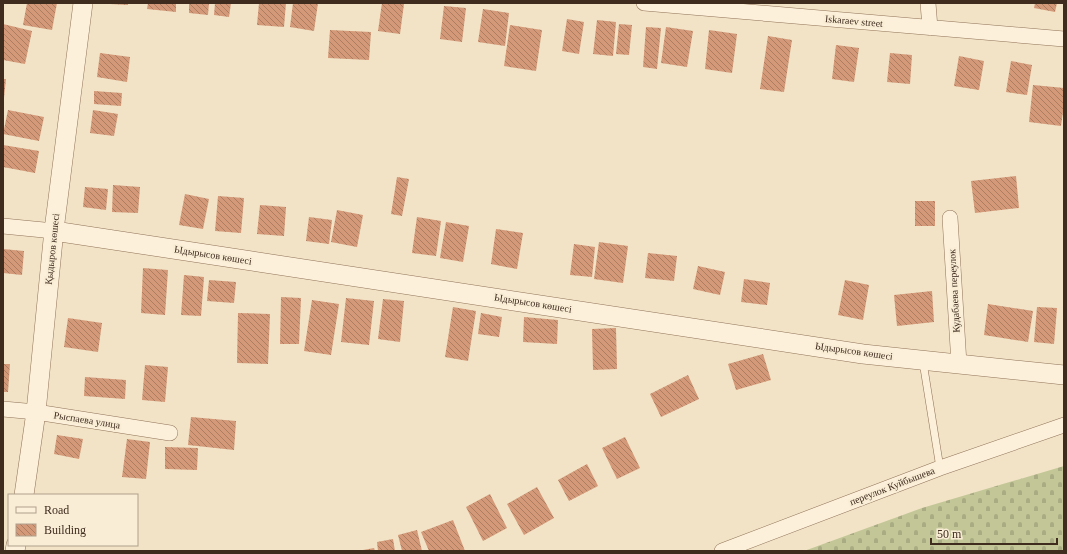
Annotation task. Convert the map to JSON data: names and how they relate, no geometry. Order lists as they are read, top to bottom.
{
  "streets": {
    "street": [
      "Iskaraev street",
      "Қыдыров көшесі",
      "Ыдырысов көшесі",
      "Кудабаева переулок",
      "Рыспаева улица",
      "переулок Куйбышева"
    ]
  },
  "crossings": [
    ["Қыдыров көшесі", "Ыдырысов көшесі"],
    ["Қыдыров көшесі", "Рыспаева улица"],
    ["Ыдырысов көшесі", "Кудабаева переулок"]
  ],
  "legend": ["Road", "Building"],
  "scale_bar": "50 m"
}
